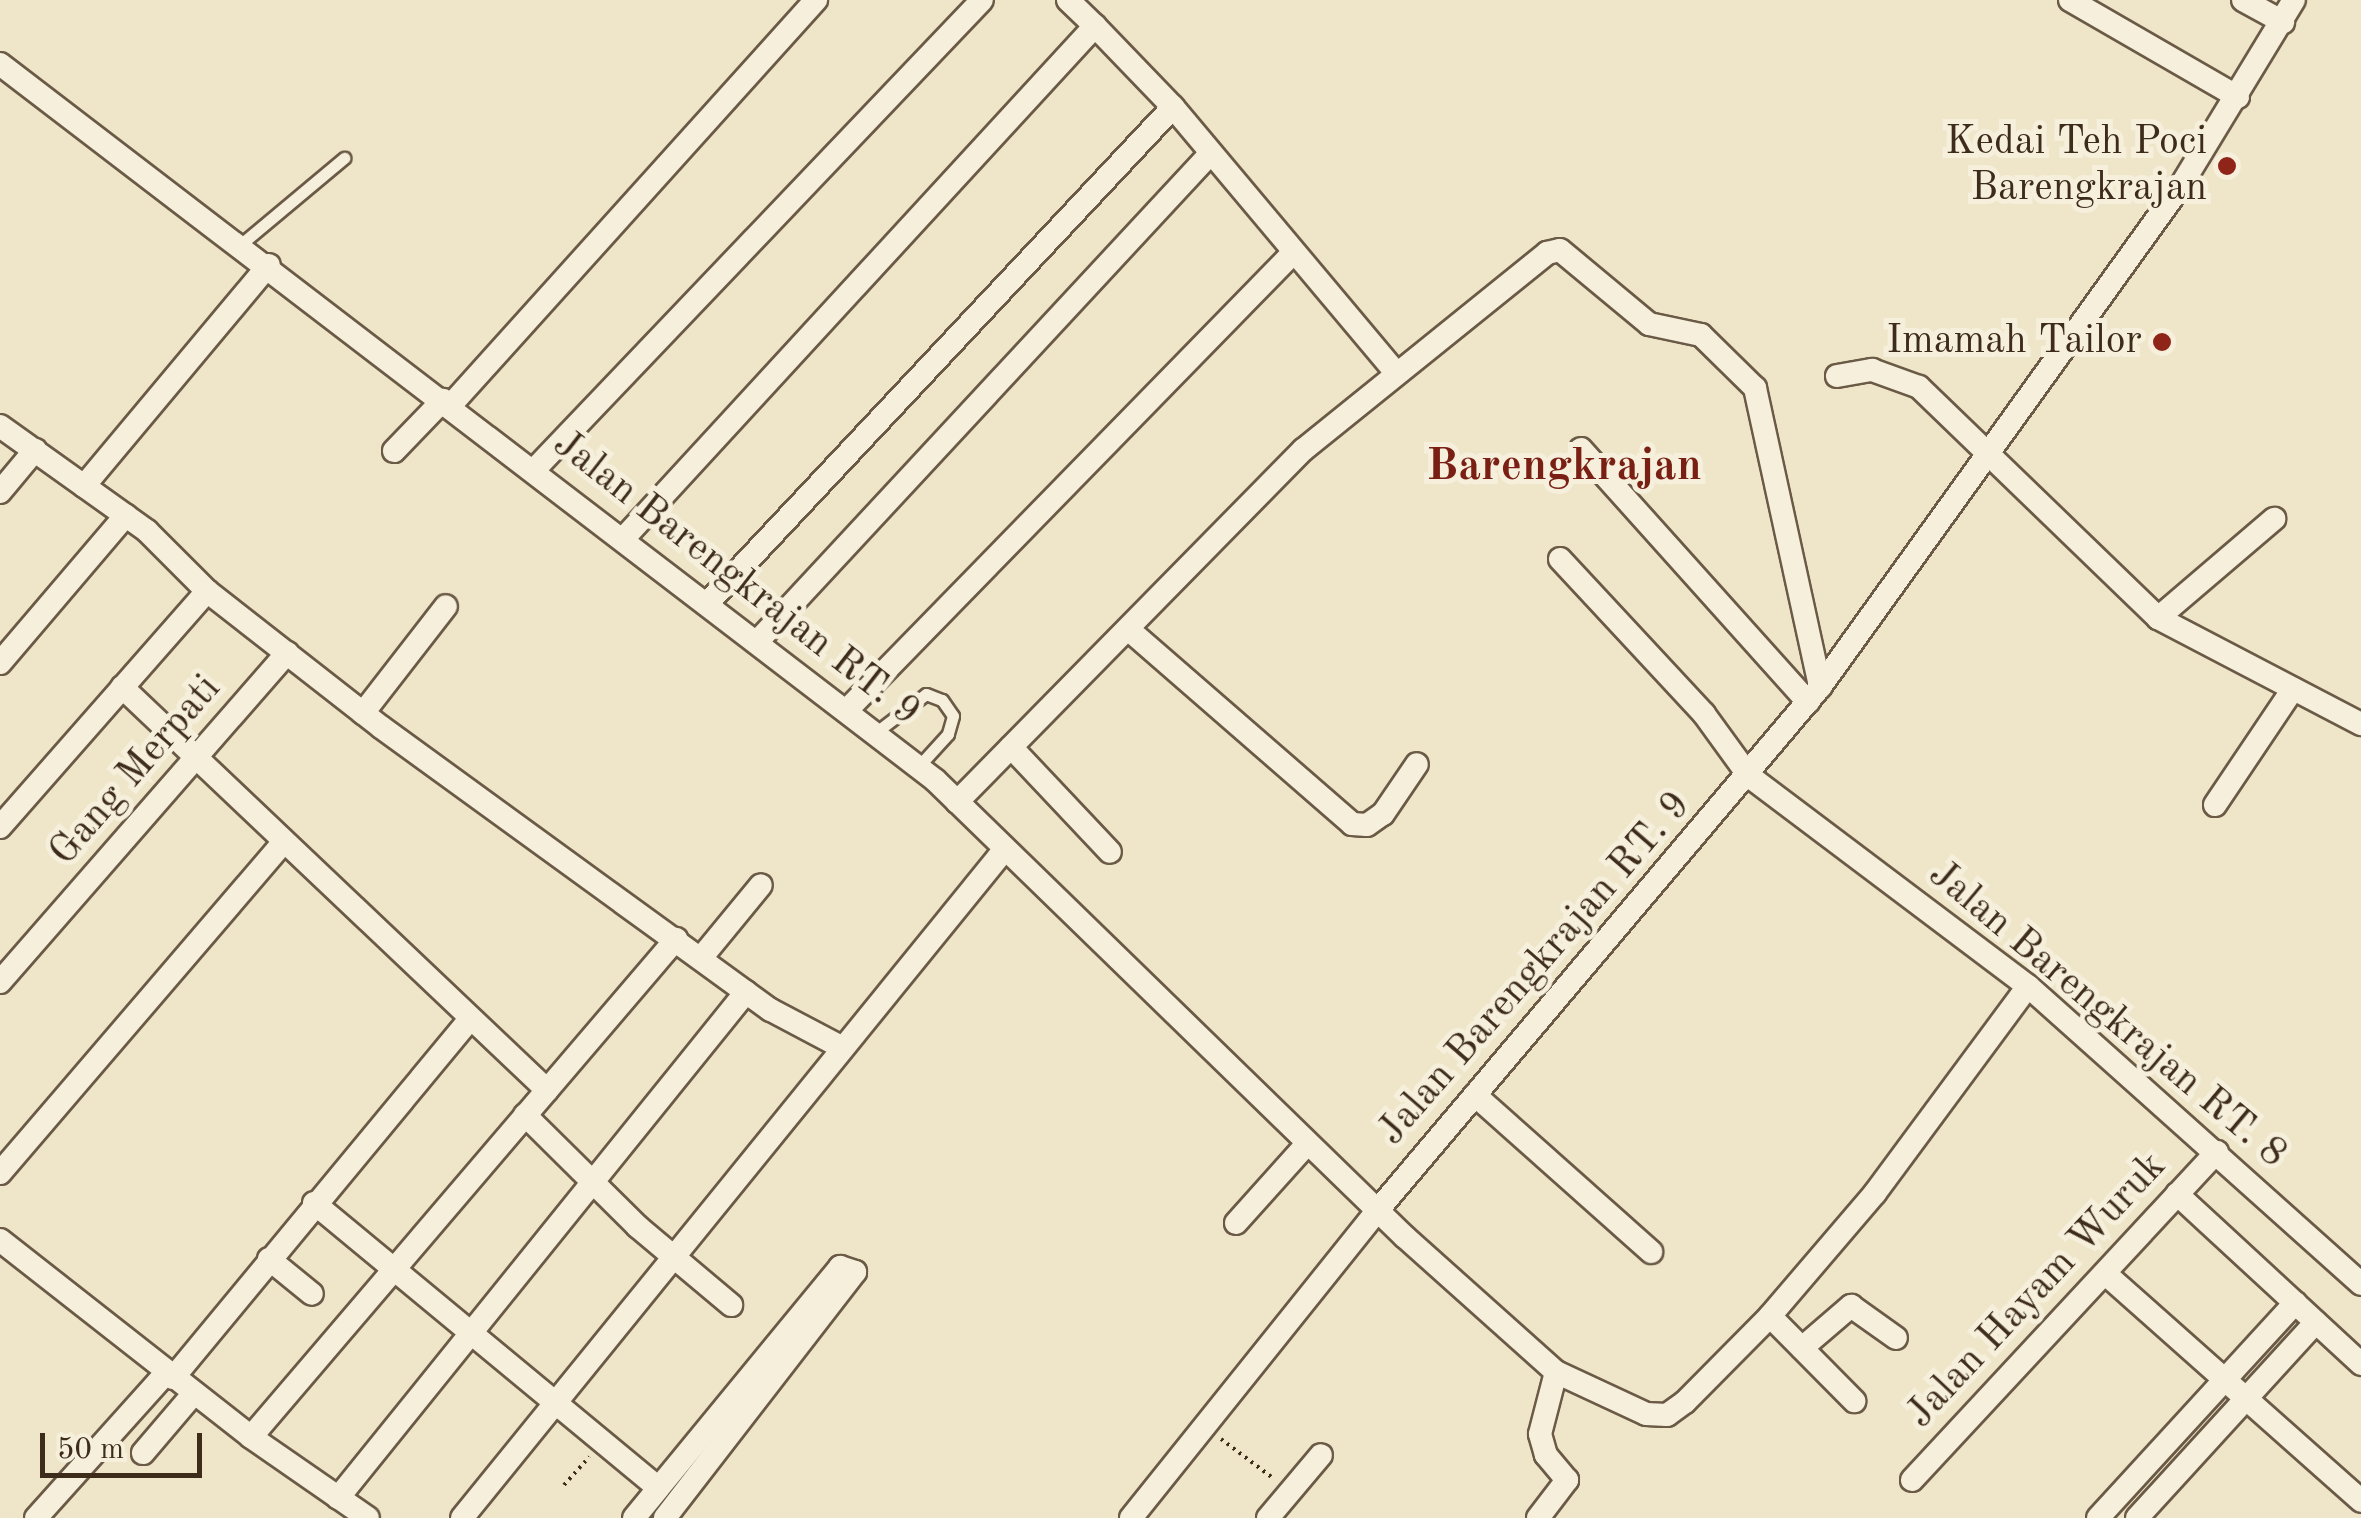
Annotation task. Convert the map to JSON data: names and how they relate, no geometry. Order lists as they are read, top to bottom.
{
  "streets": {
    "street": [
      "Jalan Barengkrajan RT. 9",
      "Gang Merpati",
      "Jalan Barengkrajan RT. 8",
      "Jalan Hayam Wuruk"
    ]
  },
  "crossings": [
    ["Jalan Barengkrajan RT. 9", "Jalan Barengkrajan RT. 8"],
    ["Jalan Barengkrajan RT. 8", "Jalan Hayam Wuruk"]
  ],
  "districts": ["Barengkrajan"],
  "places": ["Kedai Teh Poci Barengkrajan", "Imamah Tailor"],
  "scale_bar": "50 m"
}
